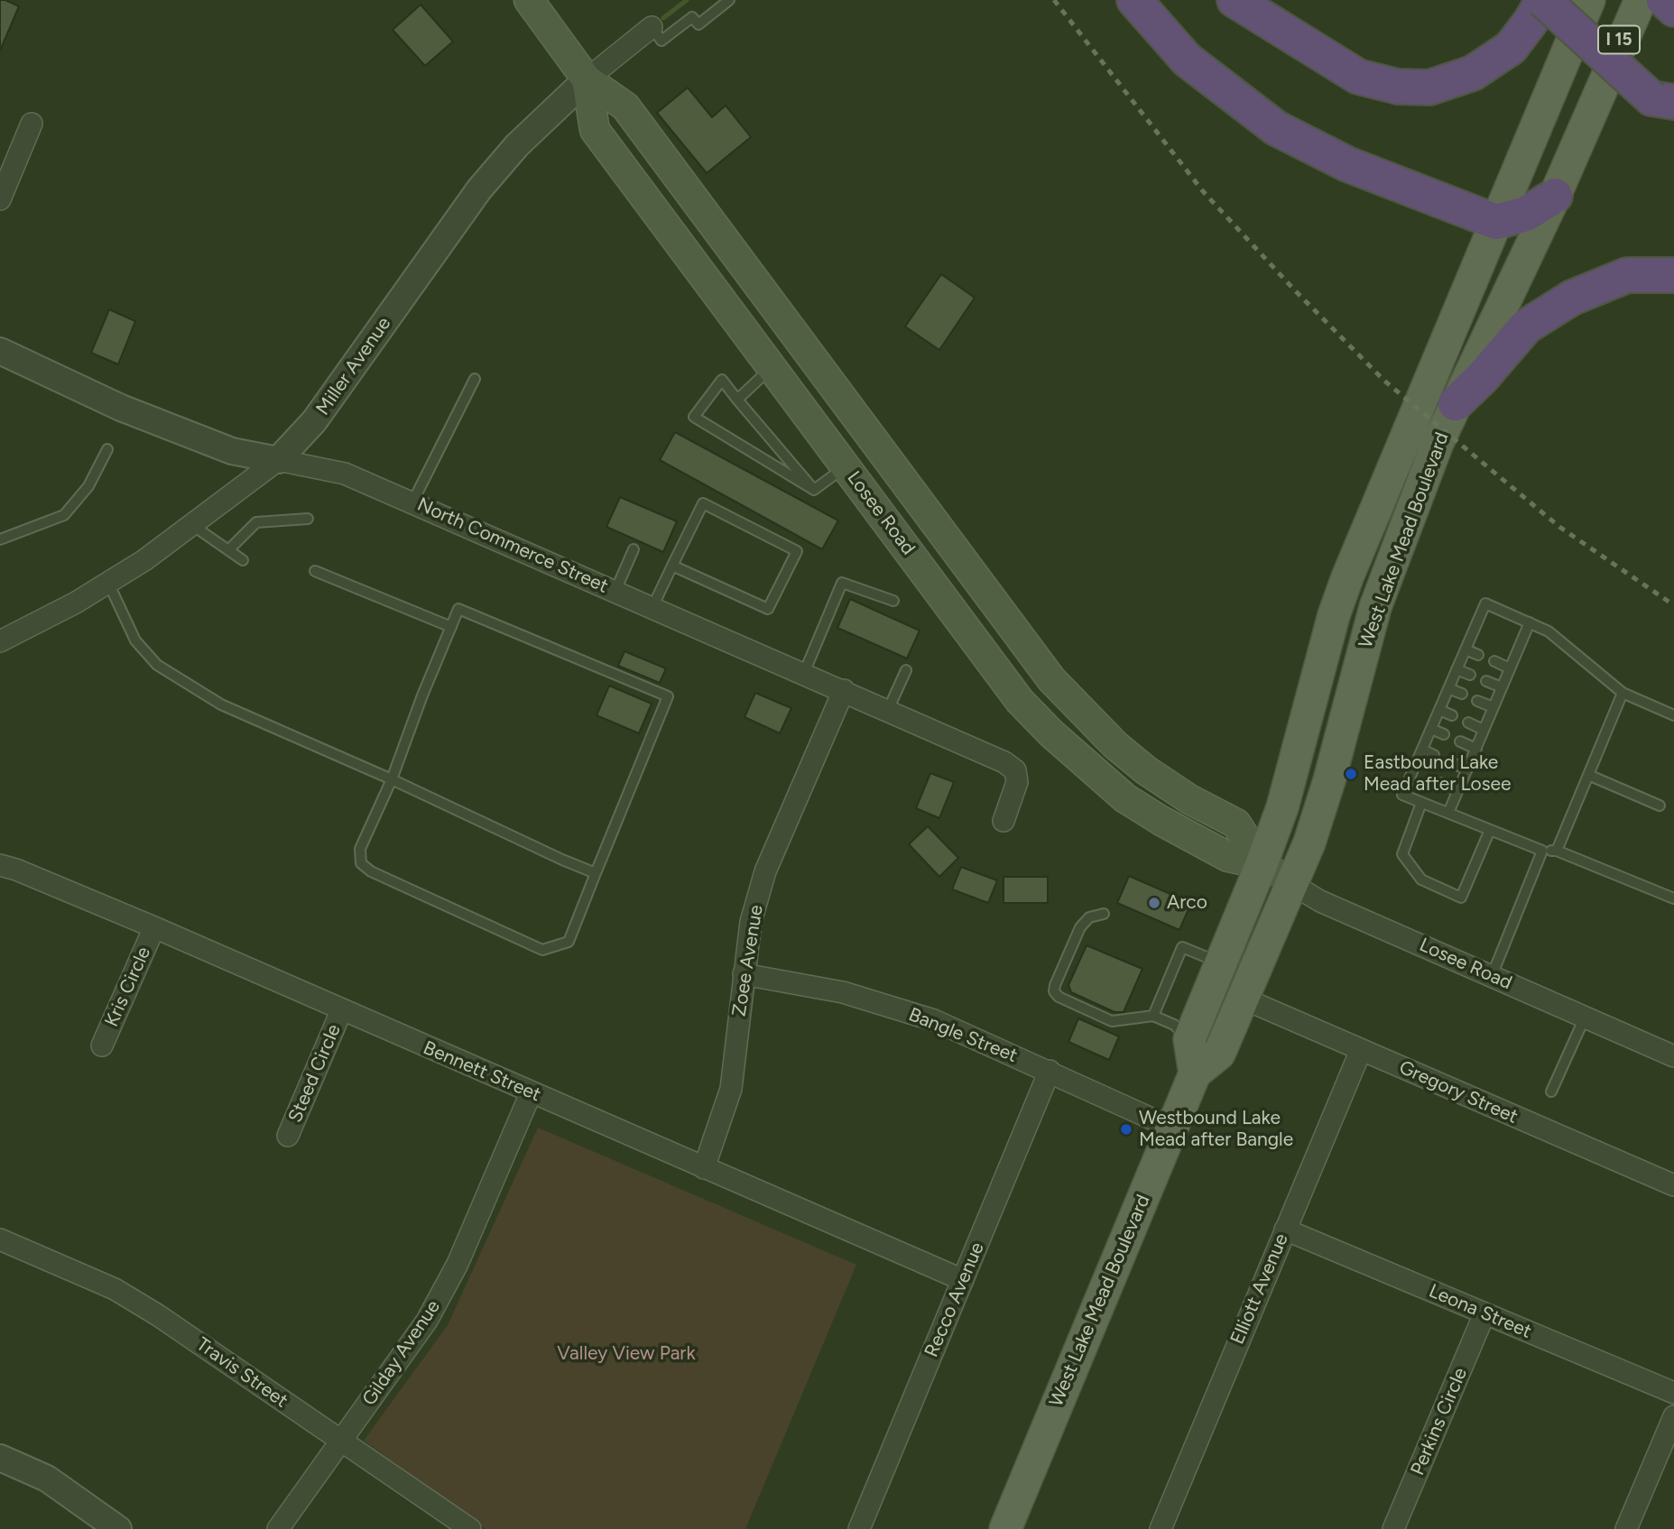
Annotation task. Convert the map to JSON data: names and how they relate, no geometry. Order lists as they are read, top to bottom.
{
  "streets": {
    "highway": ["I 15"],
    "main road": ["Losee Road", "West Lake Mead Boulevard"],
    "street": [
      "Miller Avenue",
      "North Commerce Street",
      "Zoee Avenue",
      "Kris Circle",
      "Bangle Street",
      "Bennett Street",
      "Steed Circle",
      "Gregory Street",
      "Elliott Avenue",
      "Recco Avenue",
      "Leona Street",
      "Gilday Avenue",
      "Travis Street",
      "Perkins Circle"
    ]
  },
  "crossings": [
    ["Miller Avenue", "Losee Road"],
    ["Miller Avenue", "North Commerce Street"],
    ["Losee Road", "West Lake Mead Boulevard"],
    ["West Lake Mead Boulevard", "Bangle Street"],
    ["West Lake Mead Boulevard", "Gregory Street"],
    ["North Commerce Street", "Zoee Avenue"],
    ["Zoee Avenue", "Bangle Street"],
    ["Zoee Avenue", "Bennett Street"],
    ["Kris Circle", "Bennett Street"],
    ["Bangle Street", "Recco Avenue"],
    ["Bennett Street", "Steed Circle"],
    ["Bennett Street", "Recco Avenue"],
    ["Bennett Street", "Gilday Avenue"],
    ["Gregory Street", "Elliott Avenue"],
    ["Elliott Avenue", "Leona Street"],
    ["Leona Street", "Perkins Circle"],
    ["Gilday Avenue", "Travis Street"]
  ],
  "parks": ["Valley View Park"],
  "places": ["Eastbound Lake Mead after Losee", "Arco", "Westbound Lake Mead after Bangle"]
}
